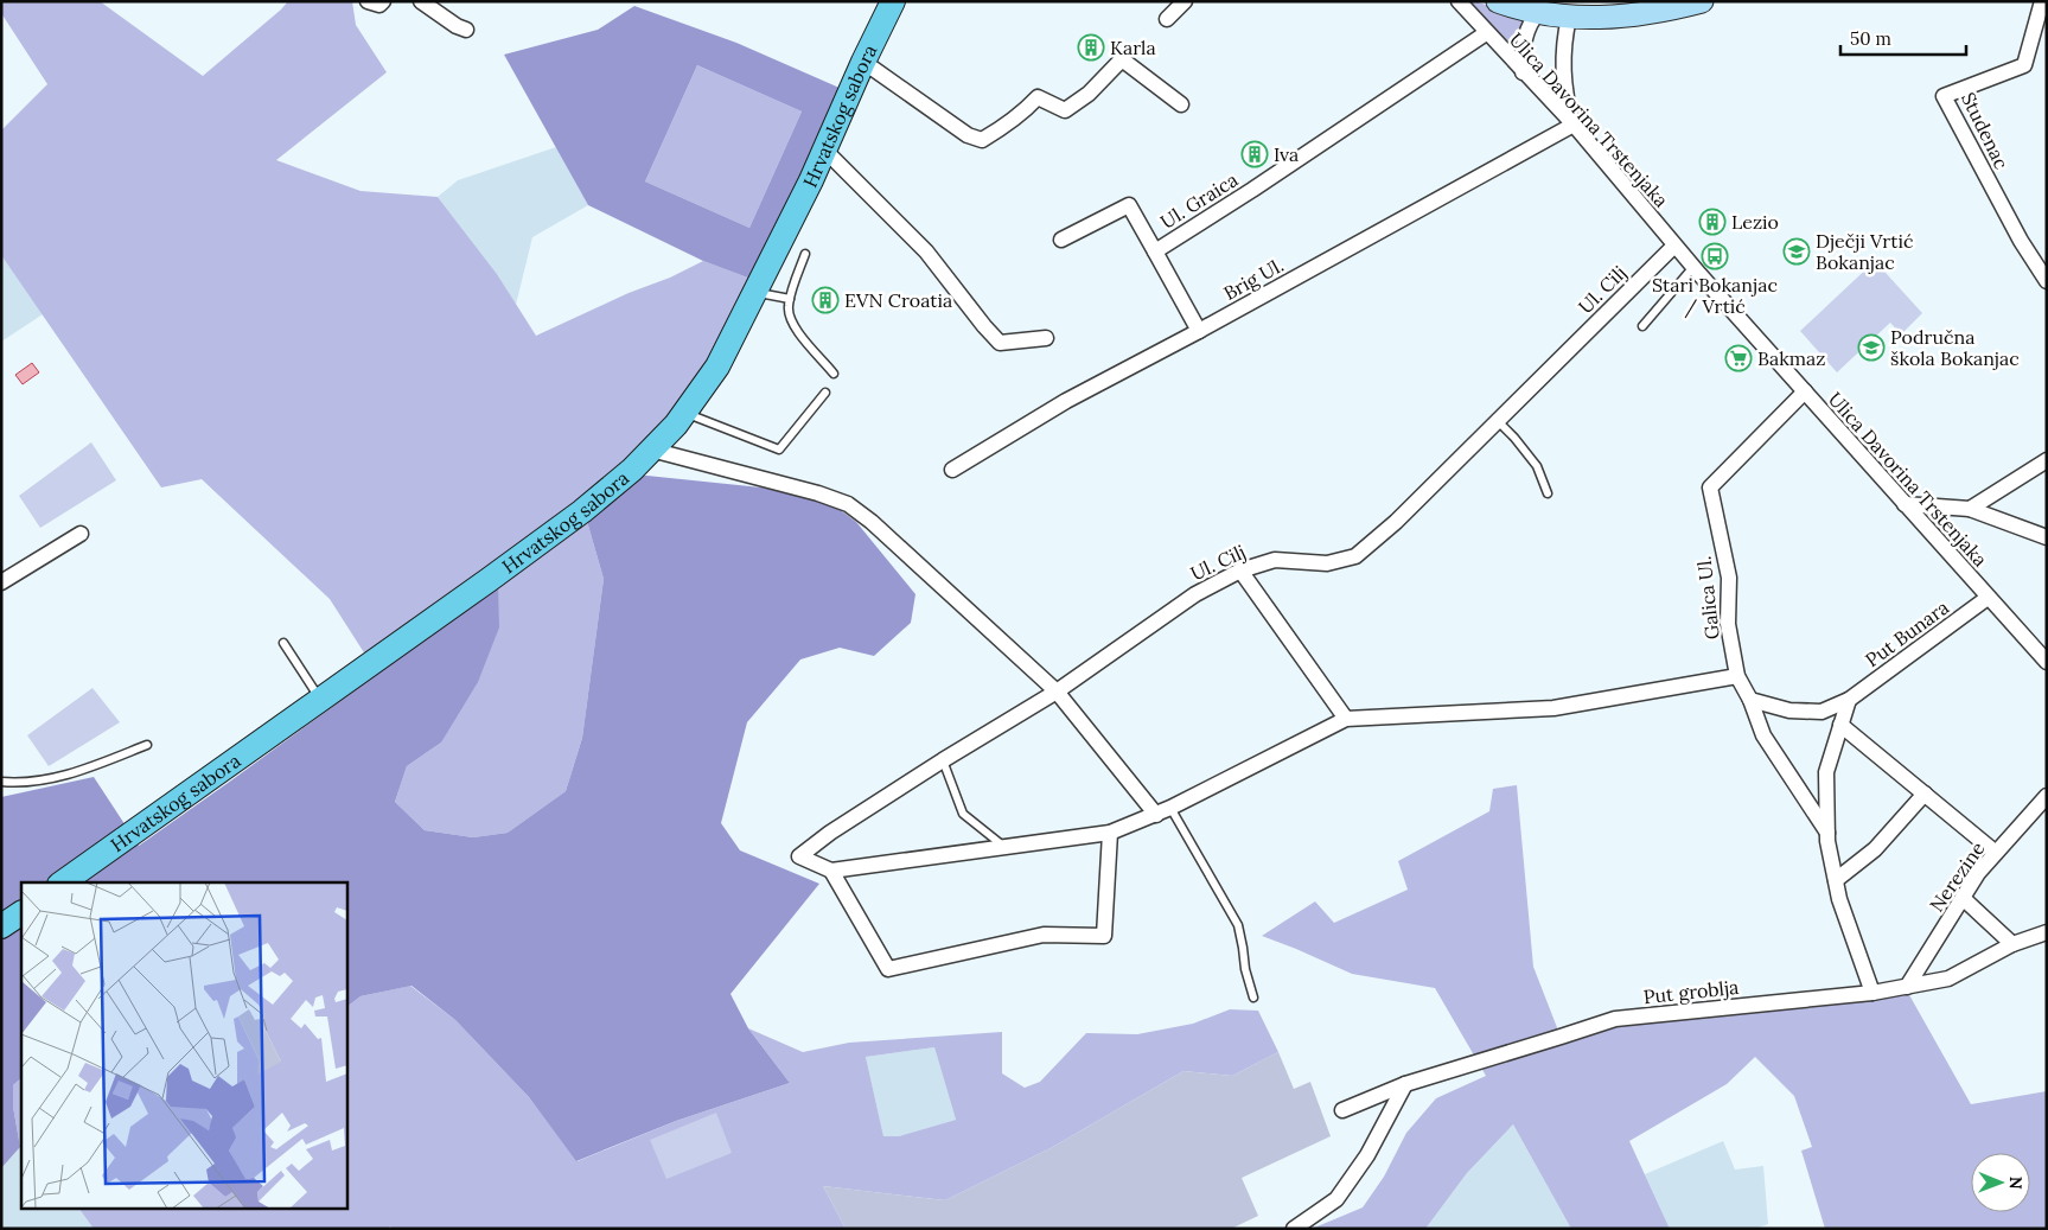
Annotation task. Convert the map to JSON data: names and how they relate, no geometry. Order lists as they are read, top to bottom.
{
  "streets": {
    "main road": ["Hrvatskog sabora"],
    "street": [
      "Ulica Davorina Trstenjaka",
      "Studenac",
      "Ul. Graica",
      "Brig Ul.",
      "Ul. Cilj",
      "Galica Ul.",
      "Put Bunara",
      "Nerezine",
      "Put groblja"
    ]
  },
  "crossings": [
    ["Ulica Davorina Trstenjaka", "Ul. Graica"],
    ["Ulica Davorina Trstenjaka", "Brig Ul."],
    ["Ulica Davorina Trstenjaka", "Ul. Cilj"],
    ["Ulica Davorina Trstenjaka", "Galica Ul."],
    ["Ulica Davorina Trstenjaka", "Put Bunara"],
    ["Ul. Graica", "Brig Ul."],
    ["Nerezine", "Put groblja"]
  ],
  "places": {
    "building": [
      "Karla",
      "Iva",
      "Lezio",
      "EVN Croatia"
    ],
    "school or university": ["Dječji Vrtić Bokanjac", "Područna škola Bokanjac"],
    "bus stop": ["Stari Bokanjac / Vrtić"],
    "supermarket": ["Bakmaz"]
  },
  "scale_bar": "50 m",
  "north": "right"
}
